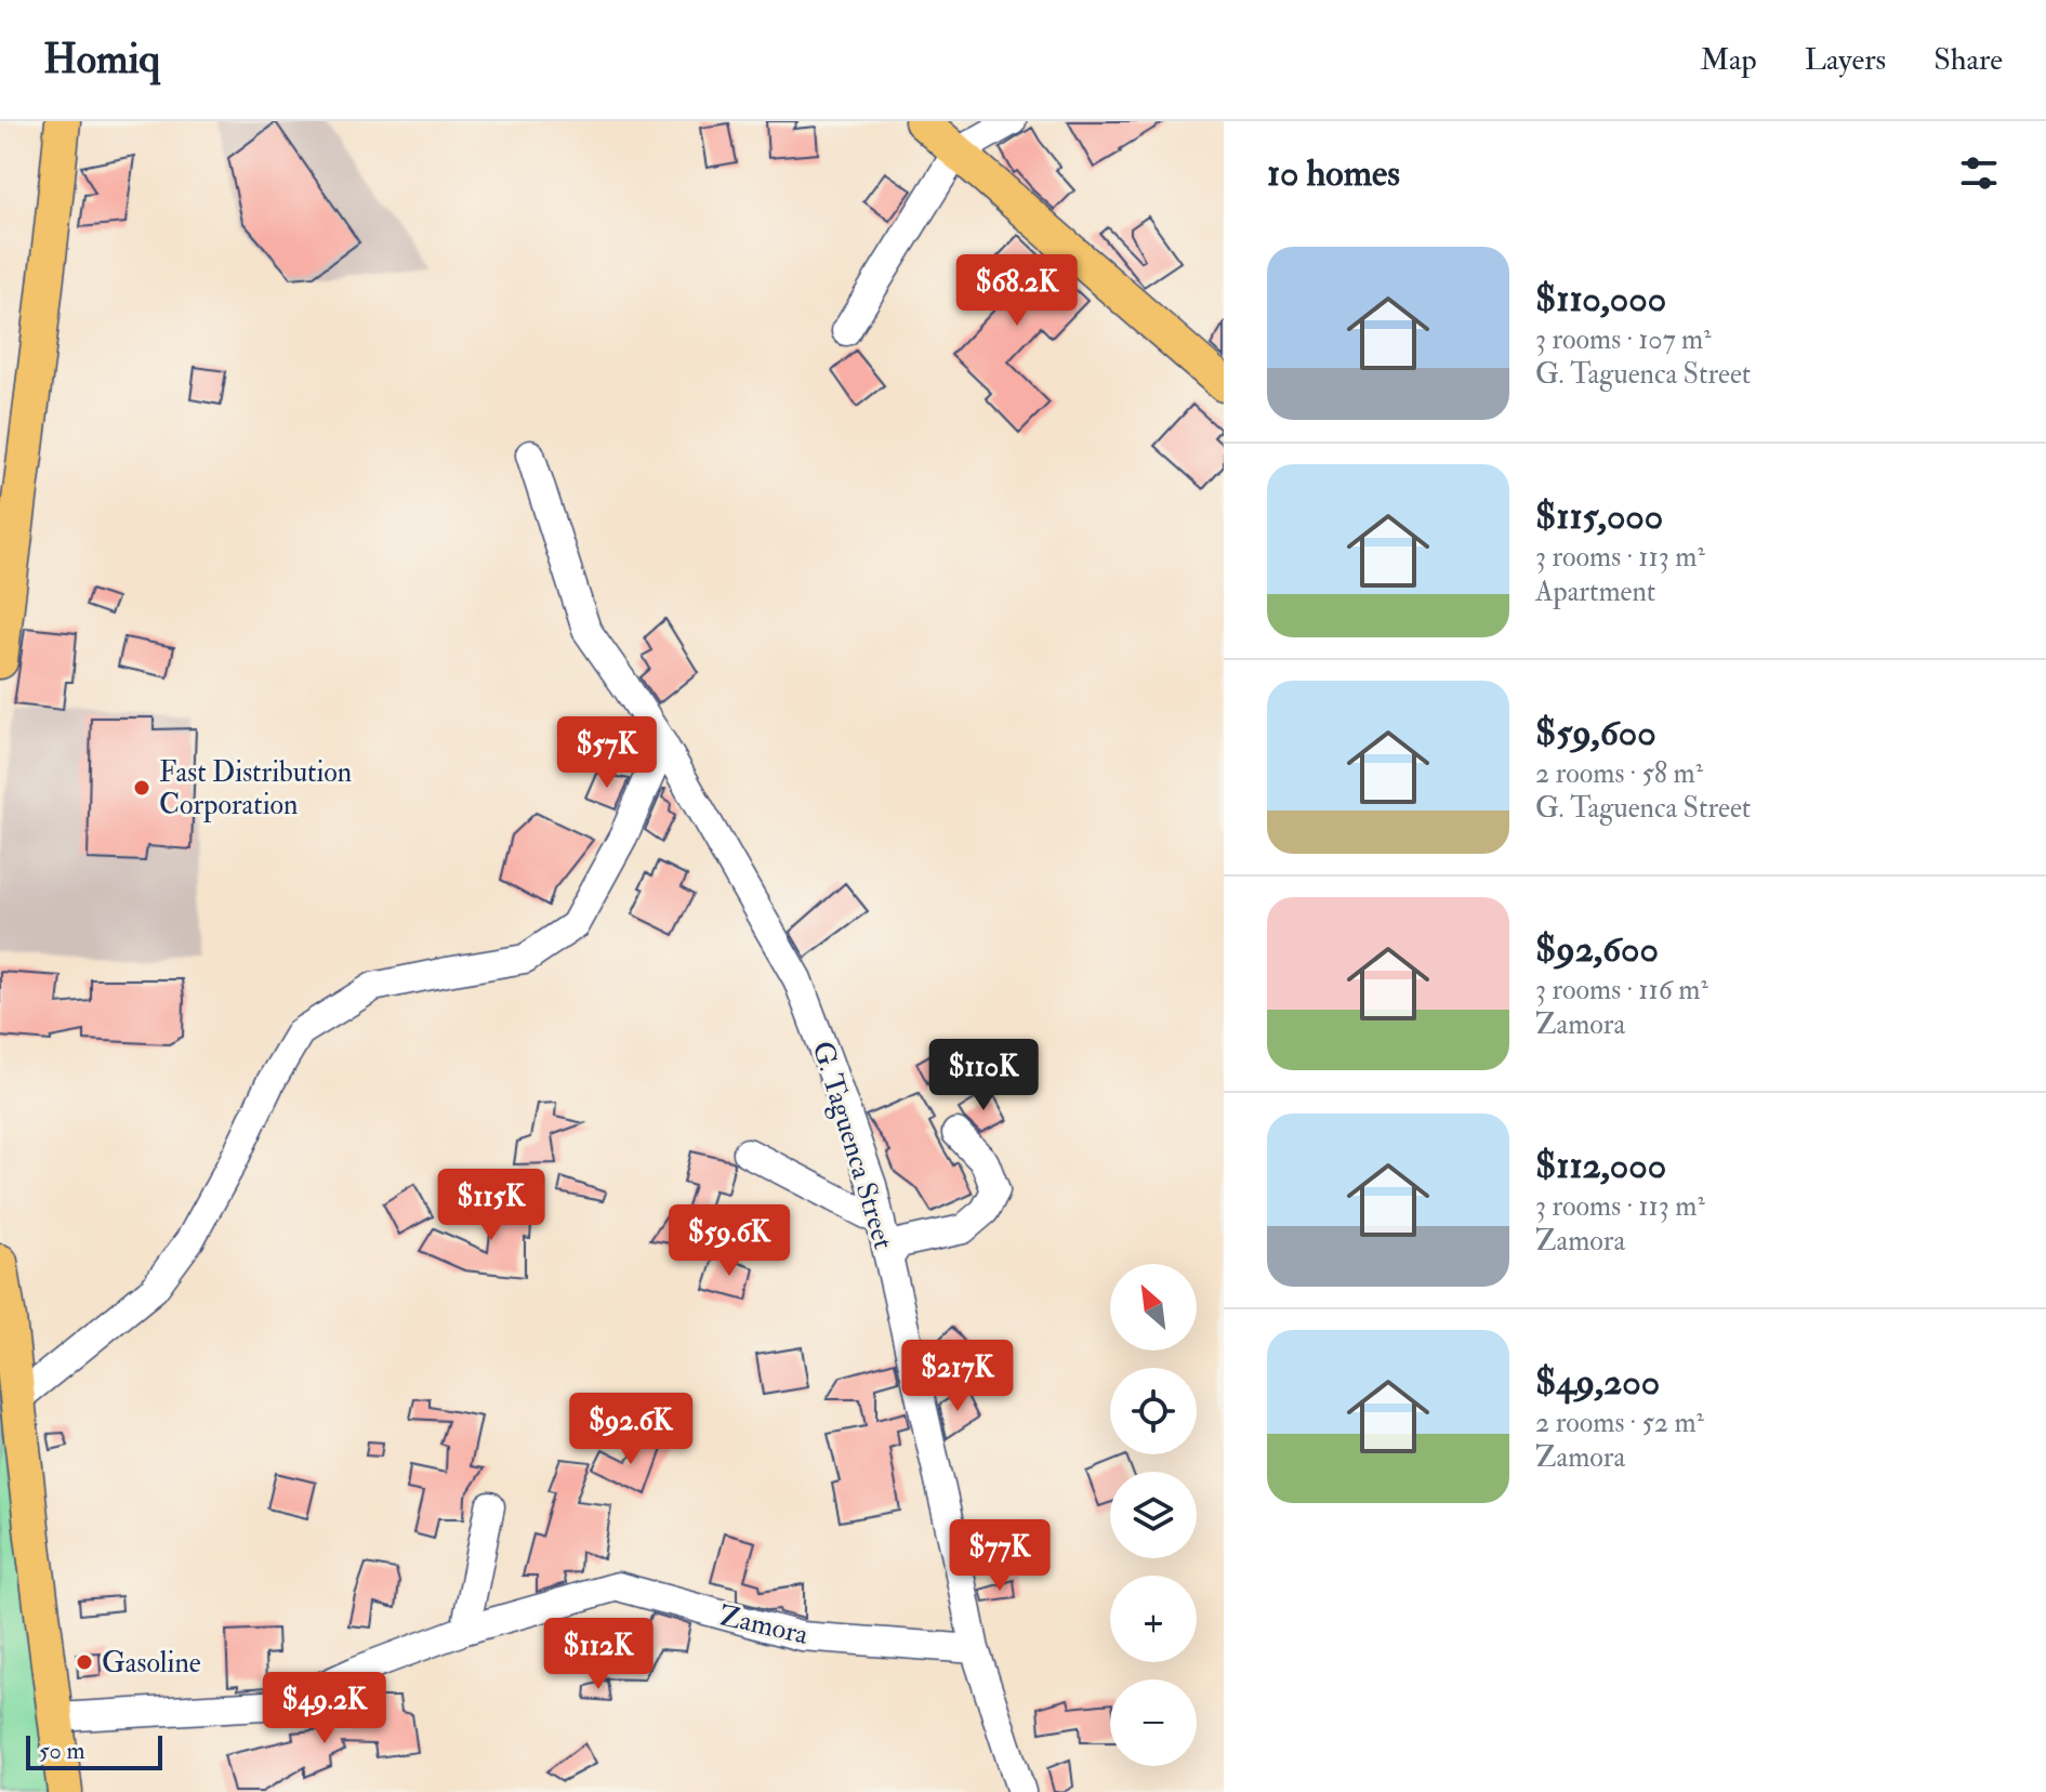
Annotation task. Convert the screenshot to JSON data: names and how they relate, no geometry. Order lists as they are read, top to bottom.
{
  "streets": {
    "street": ["G. Taguenca Street", "Zamora"]
  },
  "crossings": [
    ["G. Taguenca Street", "Zamora"]
  ],
  "places": ["Fast Distribution Corporation", "Gasoline"],
  "scale_bar": "50 m",
  "north": "top left",
  "page": {
    "header": "Homiq",
    "nav": ["Map", "Layers", "Share"],
    "heading": "10 homes",
    "list": [
      {
        "name": "$110,000",
        "note": "3 rooms · 107 m² · G. Taguenca Street"
      },
      {
        "name": "$115,000",
        "note": "3 rooms · 113 m² · Apartment"
      },
      {
        "name": "$59,600",
        "note": "2 rooms · 58 m² · G. Taguenca Street"
      },
      {
        "name": "$92,600",
        "note": "3 rooms · 116 m² · Zamora"
      },
      {
        "name": "$112,000",
        "note": "3 rooms · 113 m² · Zamora"
      },
      {
        "name": "$49,200",
        "note": "2 rooms · 52 m² · Zamora"
      }
    ],
    "price": [
      "$68.2K",
      "$57K",
      "$110K",
      "$115K",
      "$59.6K",
      "$217K",
      "$92.6K",
      "$77K",
      "$112K",
      "$49.2K"
    ],
    "map_buttons": ["+", "−"],
    "scale": "50 m"
  }
}
